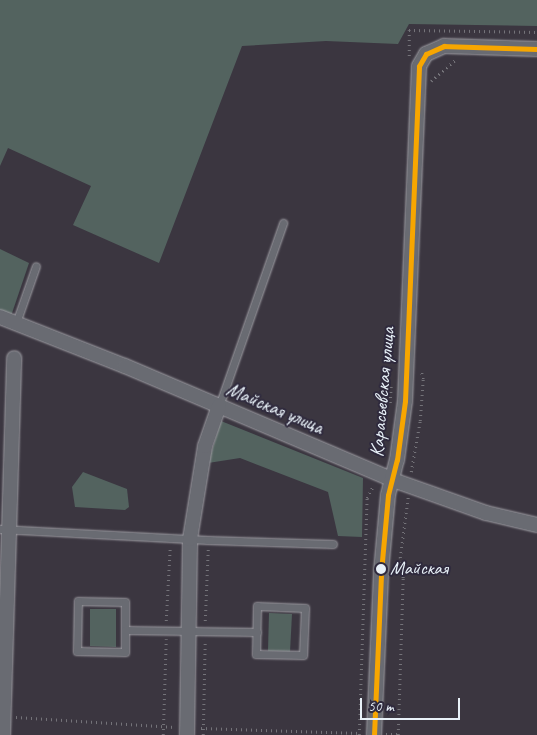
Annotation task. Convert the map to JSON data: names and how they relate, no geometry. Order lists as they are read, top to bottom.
{
  "streets": {
    "street": ["Карасьевская улица", "Майская улица"]
  },
  "crossings": [
    ["Карасьевская улица", "Майская улица"]
  ],
  "places": ["Майская"],
  "scale_bar": "50 m"
}
